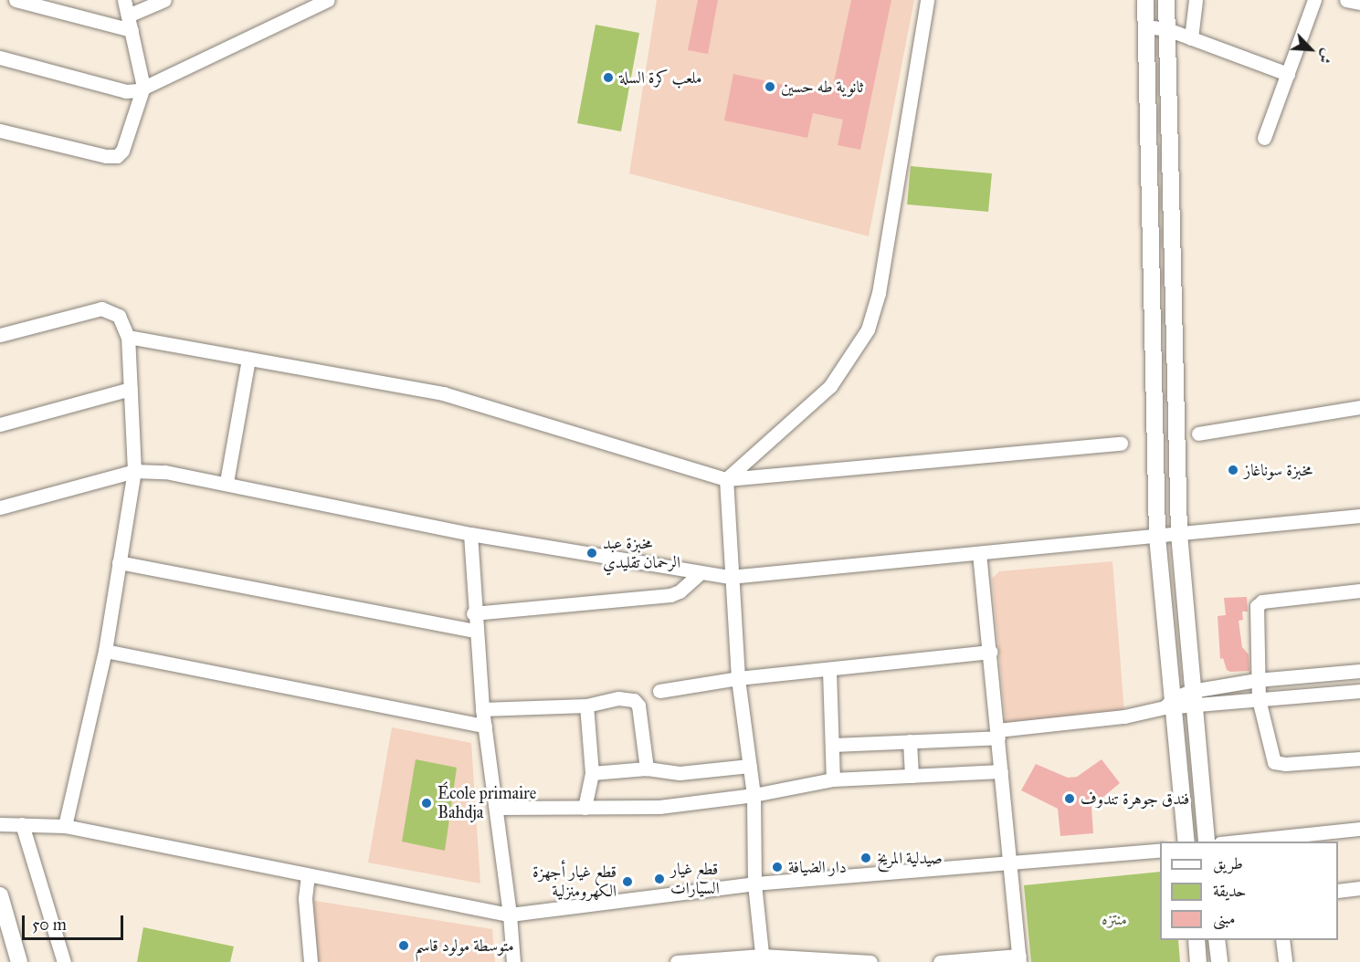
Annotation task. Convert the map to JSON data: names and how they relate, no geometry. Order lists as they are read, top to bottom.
{
  "parks": ["منتزه"],
  "places": [
    "ملعب كرة السلة",
    "ثانوية طه حسين",
    "مخبزة سوناغاز",
    "مخبزة عبد الرحمان تقليدي",
    "فندق جوهرة تندوف",
    "École primaire Bahdja",
    "صيدلية المريخ",
    "دار الضيافة",
    "قطع غيار السيارات",
    "قطع غيار أجهزة الكهرومنزلية",
    "متوسطة مولود قاسم"
  ],
  "legend": ["طريق", "حديقة", "مبنى"],
  "scale_bar": "50 m",
  "north": "bottom right"
}
